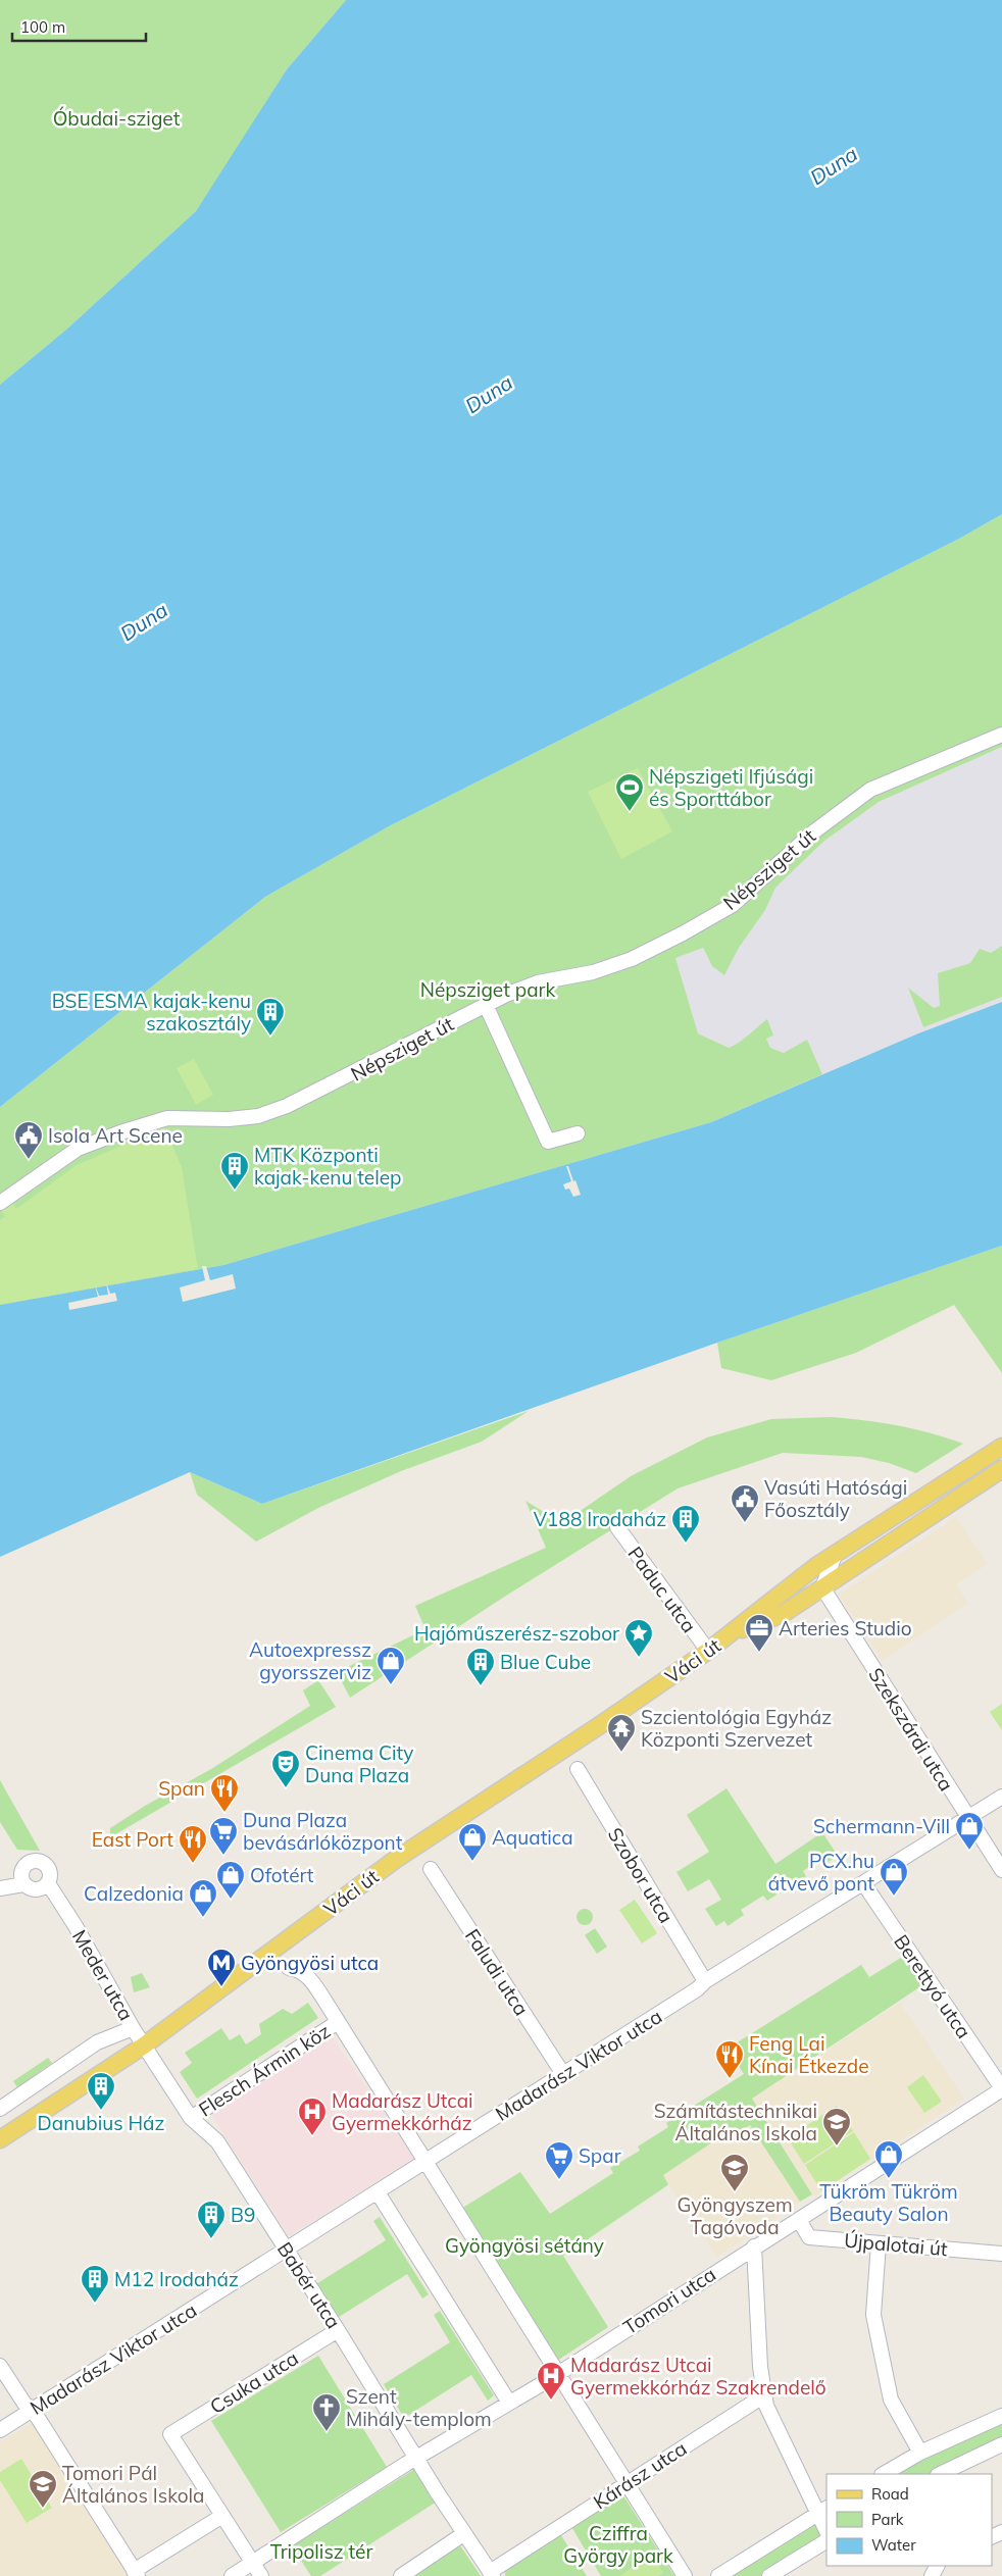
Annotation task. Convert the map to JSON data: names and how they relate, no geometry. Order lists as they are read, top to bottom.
{
  "streets": {
    "main road": ["Váci út"],
    "street": [
      "Népsziget út",
      "Paduc utca",
      "Szekszárdi utca",
      "Szobor utca",
      "Faludi utca",
      "Meder utca",
      "Berettyó utca",
      "Madarász Viktor utca",
      "Flesch Ármin köz",
      "Újpalotai út",
      "Babér utca",
      "Tomori utca",
      "Csuka utca",
      "Kárász utca"
    ]
  },
  "crossings": [
    ["Paduc utca", "Váci út"],
    ["Váci út", "Szekszárdi utca"],
    ["Váci út", "Meder utca"],
    ["Váci út", "Babér utca"],
    ["Szekszárdi utca", "Madarász Viktor utca"],
    ["Szobor utca", "Madarász Viktor utca"],
    ["Faludi utca", "Madarász Viktor utca"],
    ["Meder utca", "Babér utca"],
    ["Berettyó utca", "Madarász Viktor utca"],
    ["Berettyó utca", "Tomori utca"],
    ["Madarász Viktor utca", "Babér utca"],
    ["Flesch Ármin köz", "Babér utca"],
    ["Újpalotai út", "Tomori utca"],
    ["Babér utca", "Tomori utca"],
    ["Babér utca", "Csuka utca"],
    ["Babér utca", "Kárász utca"]
  ],
  "water": ["Duna"],
  "parks": [
    "Óbudai-sziget",
    "Népsziget park",
    "Gyöngyösi sétány",
    "Cziffra György park",
    "Tripolisz tér"
  ],
  "places": {
    "sports": ["Népszigeti Ifjúsági és Sporttábor"],
    "building": [
      "BSE ESMA kajak-kenu szakosztály",
      "MTK Központi kajak-kenu telep",
      "V188 Irodaház",
      "Blue Cube",
      "Danubius Ház",
      "B9",
      "M12 Irodaház"
    ],
    "public building": ["Isola Art Scene", "Vasúti Hatósági Főosztály"],
    "office": ["Arteries Studio"],
    "place": ["Hajóműszerész-szobor"],
    "shop": [
      "Autoexpressz gyorsszerviz",
      "Schermann-Vill",
      "Aquatica",
      "PCX.hu átvevő pont",
      "Ofotért",
      "Calzedonia",
      "Tükröm Tükröm Beauty Salon"
    ],
    "temple": ["Szcientológia Egyház Központi Szervezet"],
    "theatre": ["Cinema City Duna Plaza"],
    "restaurant": ["Span", "East Port", "Feng Lai Kínai Étkezde"],
    "supermarket": ["Duna Plaza bevásárlóközpont", "Spar"],
    "metro station": ["Gyöngyösi utca"],
    "hospital": ["Madarász Utcai Gyermekkórház", "Madarász Utcai Gyermekkórház Szakrendelő"],
    "school or university": ["Számítástechnikai Általános Iskola", "Gyöngyszem Tagóvoda", "Tomori Pál Általános Iskola"],
    "church": ["Szent Mihály-templom"]
  },
  "legend": ["Road", "Park", "Water"],
  "scale_bar": "100 m"
}
